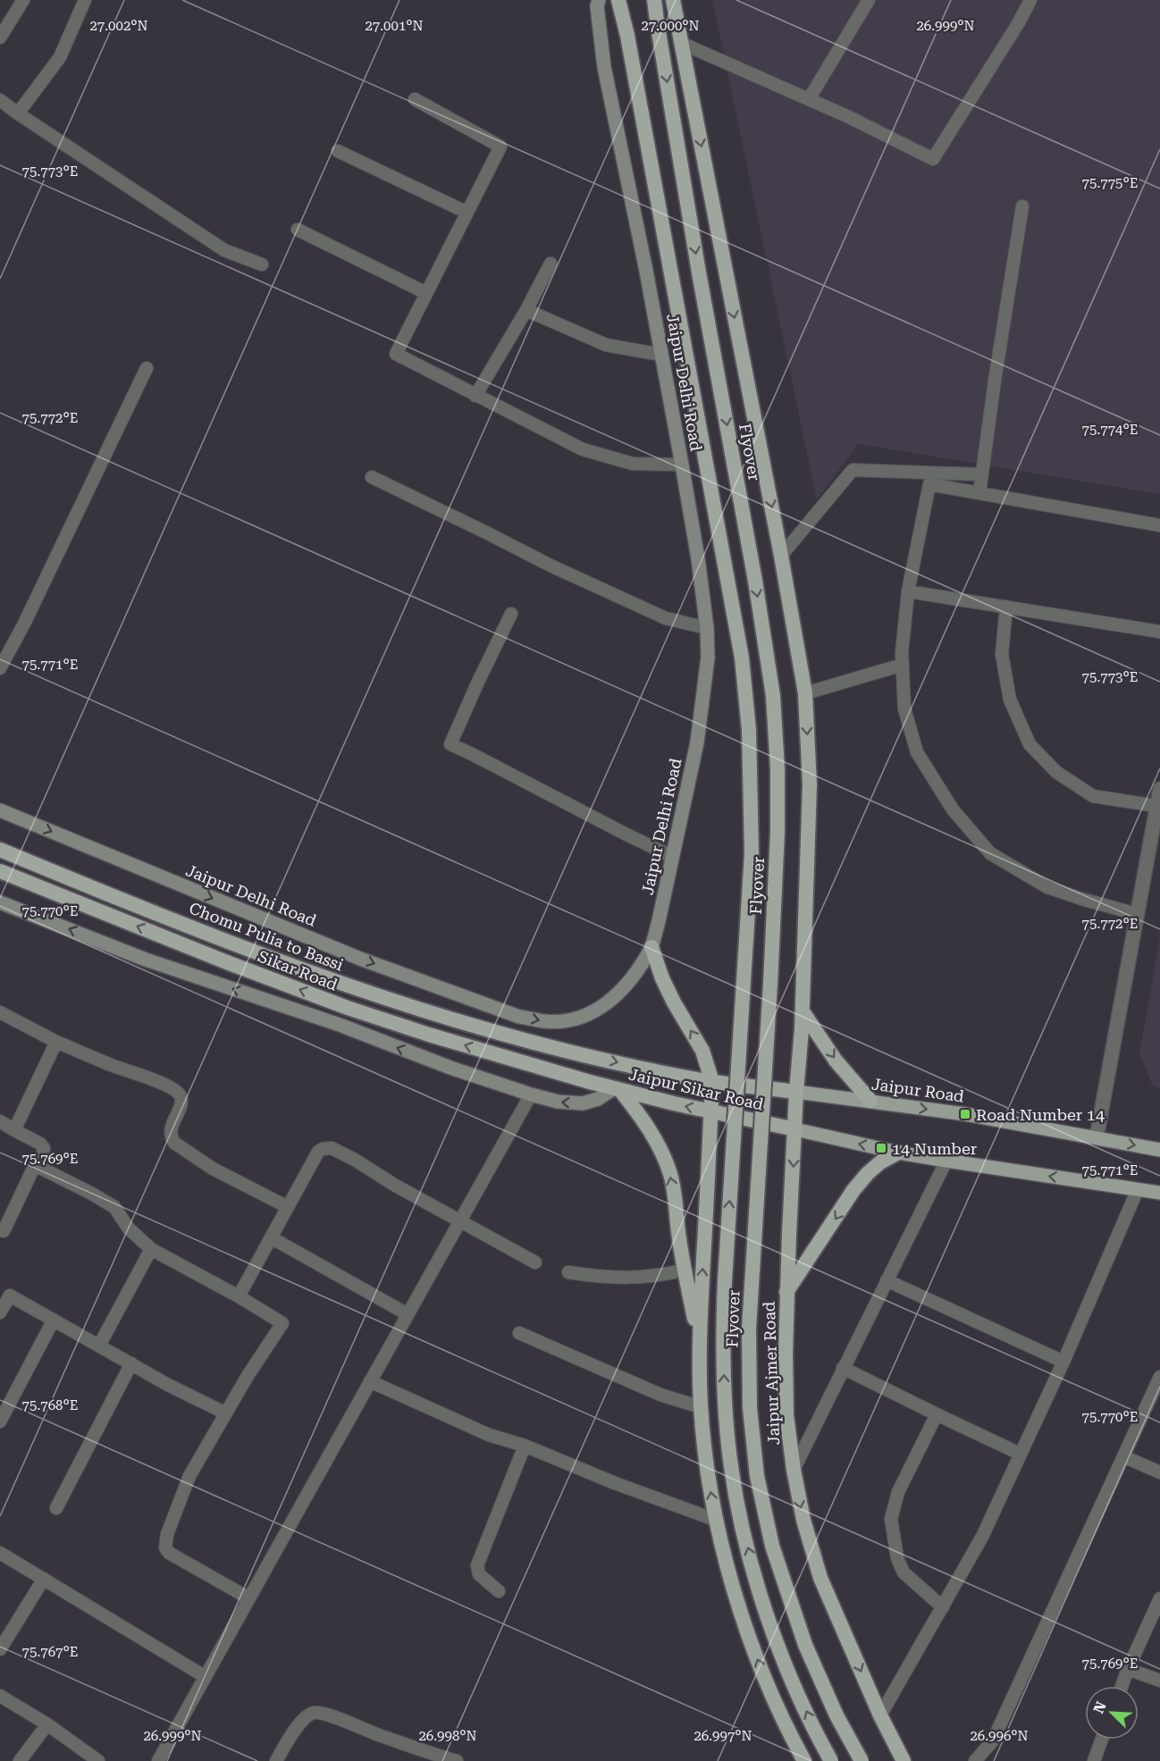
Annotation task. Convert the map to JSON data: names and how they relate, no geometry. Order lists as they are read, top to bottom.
{
  "streets": {
    "highway": [
      "Flyover",
      "Chomu Pulia to Bassi",
      "Sikar Road",
      "Jaipur Sikar Road",
      "Jaipur Ajmer Road"
    ],
    "main road": ["Jaipur Delhi Road", "Jaipur Road"]
  },
  "crossings": [
    ["Chomu Pulia to Bassi", "Jaipur Road"],
    ["Chomu Pulia to Bassi", "Jaipur Ajmer Road"],
    ["Sikar Road", "Jaipur Sikar Road"],
    ["Jaipur Sikar Road", "Jaipur Ajmer Road"],
    ["Jaipur Road", "Jaipur Ajmer Road"]
  ],
  "one_way": ["Chomu Pulia to Bassi", "Sikar Road", "Jaipur Sikar Road"],
  "places": {
    "transit": ["Road Number 14", "14 Number"]
  },
  "north": "top left",
  "coordinates": [
    "27.002°N",
    "27.001°N",
    "27.000°N",
    "26.999°N",
    "75.773°E",
    "75.775°E",
    "75.772°E",
    "75.774°E",
    "75.771°E",
    "75.770°E",
    "75.769°E",
    "75.768°E",
    "75.767°E",
    "26.998°N",
    "26.997°N",
    "26.996°N"
  ]
}
